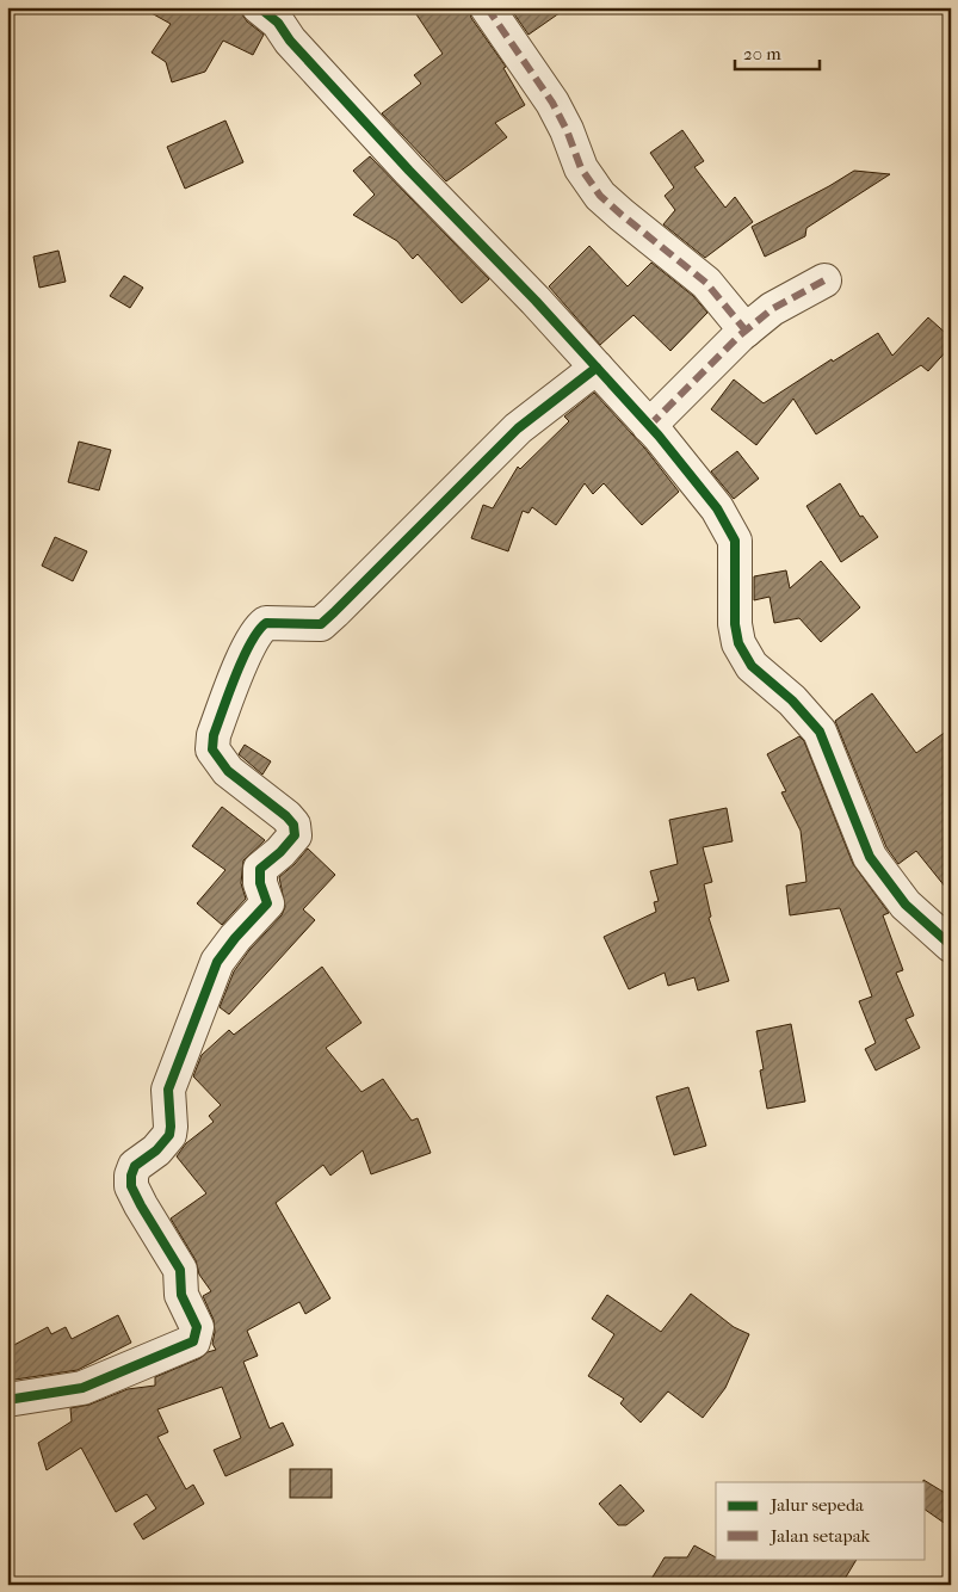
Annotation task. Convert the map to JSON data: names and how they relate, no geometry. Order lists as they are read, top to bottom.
{
  "legend": ["Jalur sepeda", "Jalan setapak"],
  "scale_bar": "20 m"
}
